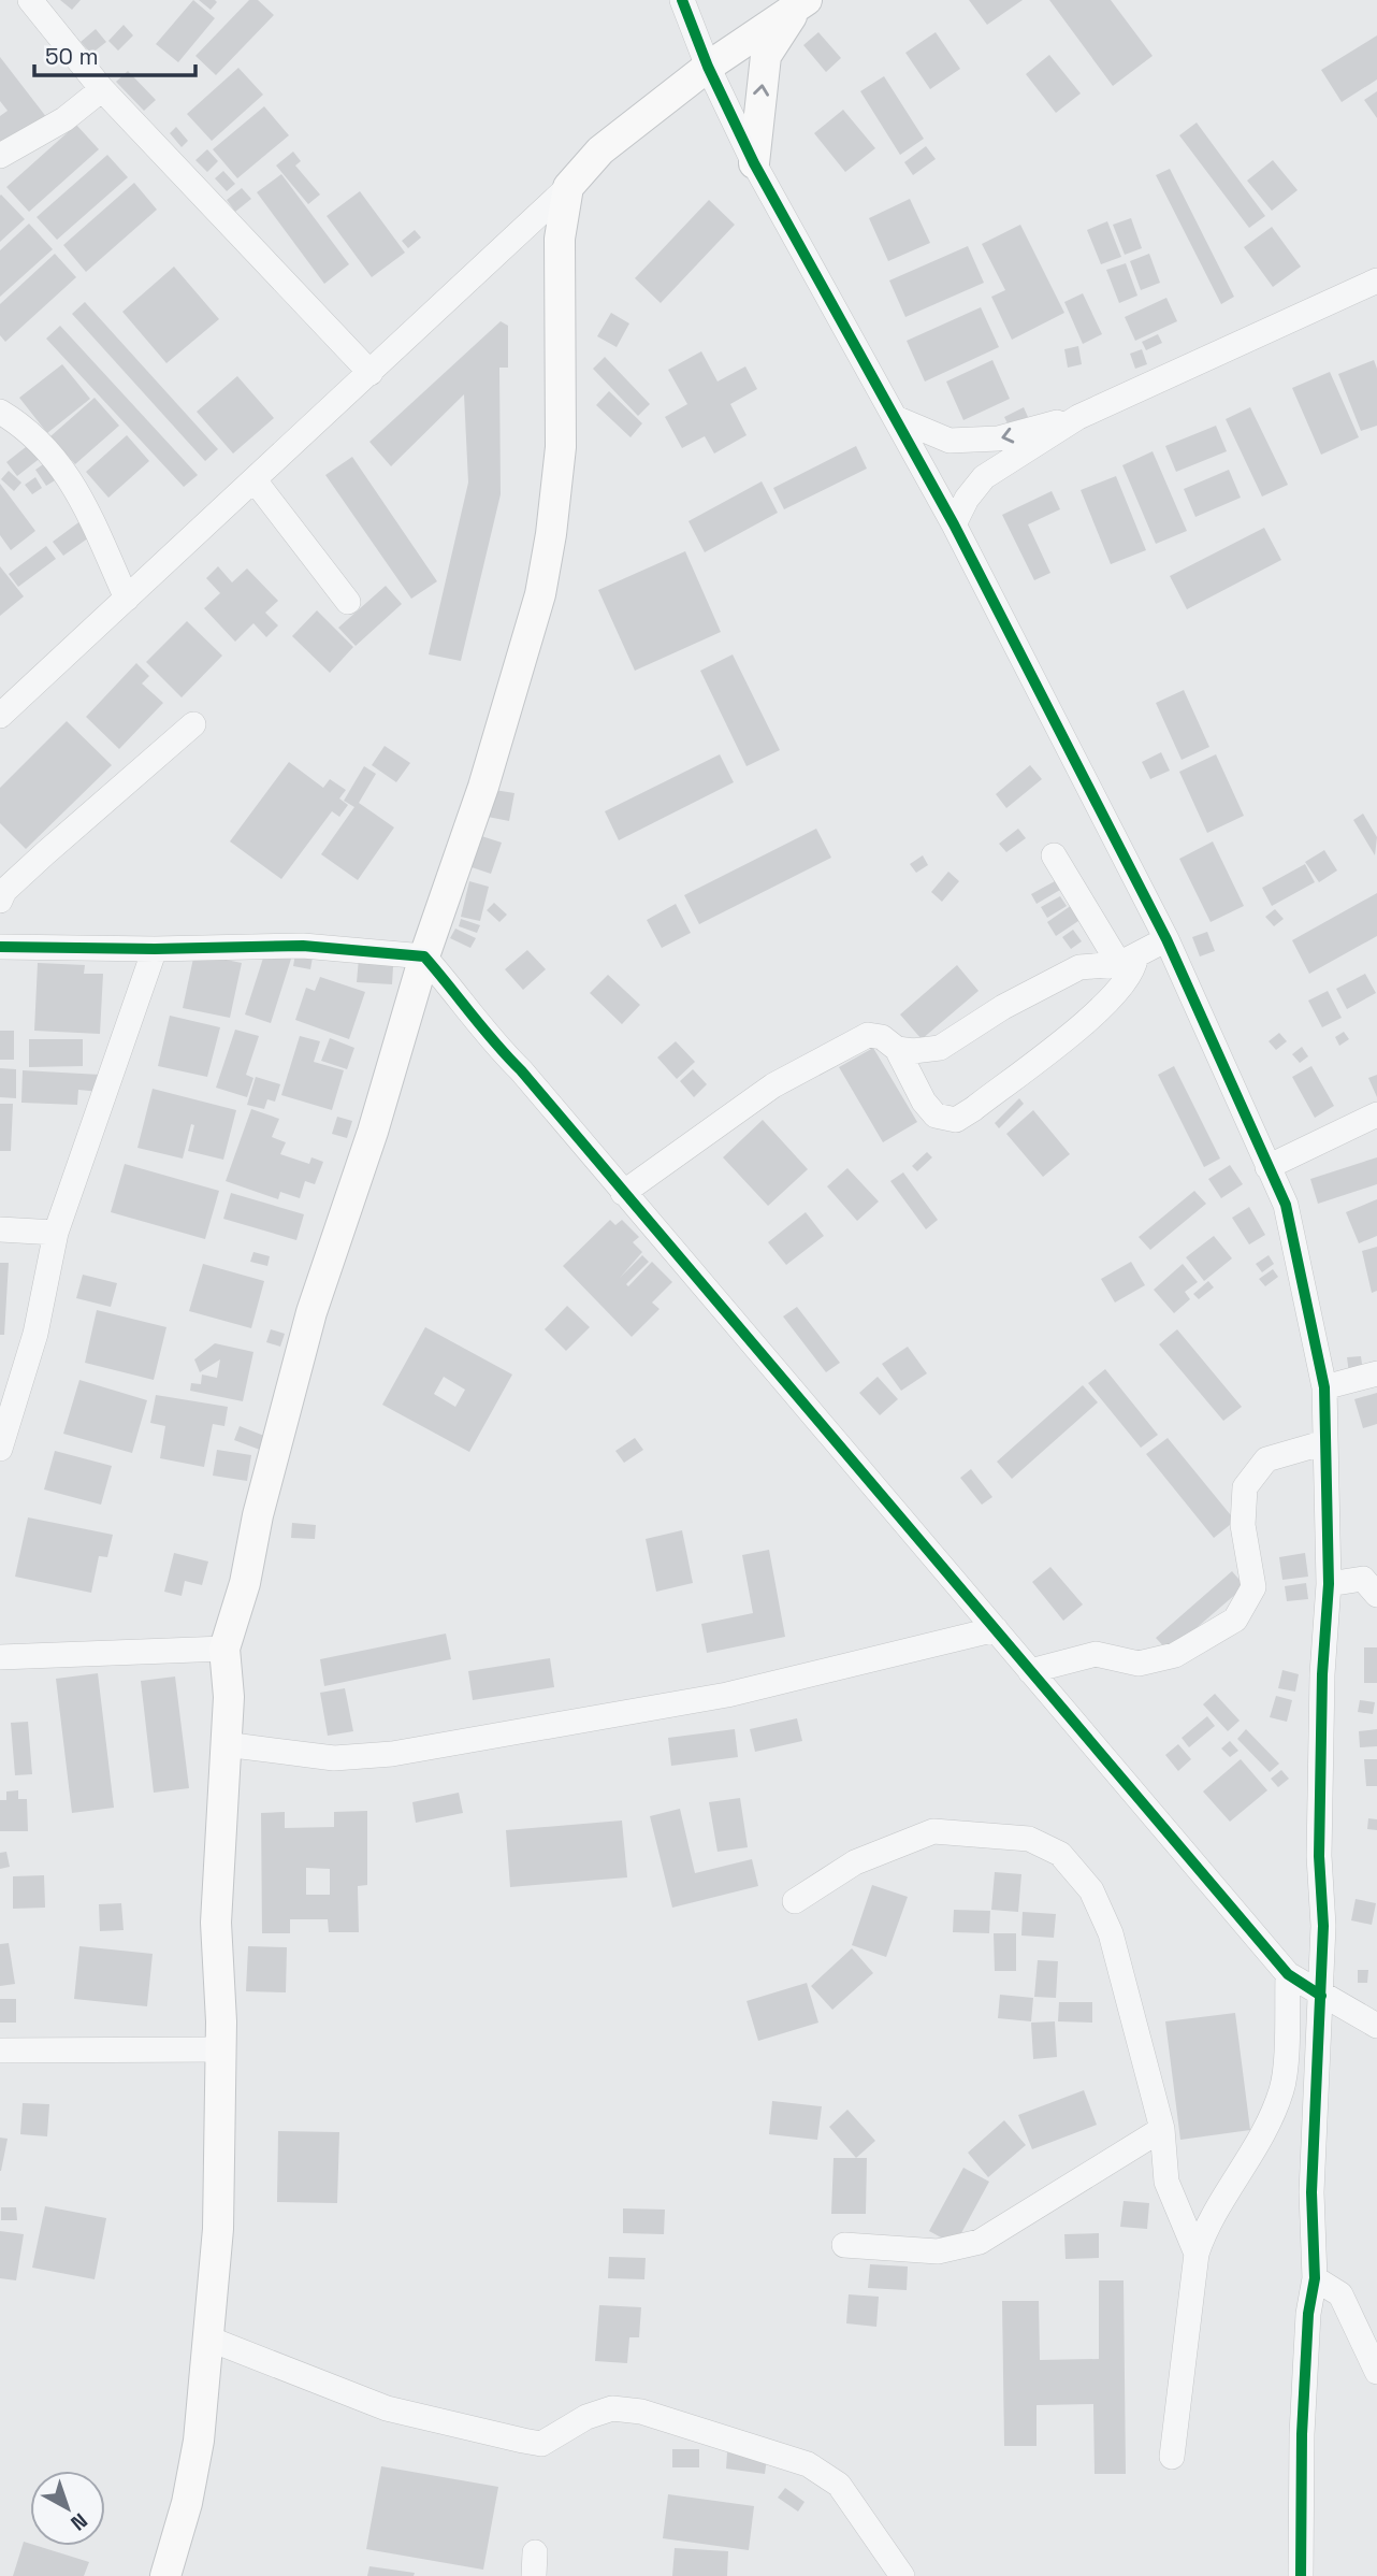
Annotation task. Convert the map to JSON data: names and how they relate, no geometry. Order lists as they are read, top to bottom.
{
  "scale_bar": "50 m",
  "north": "bottom right"
}
